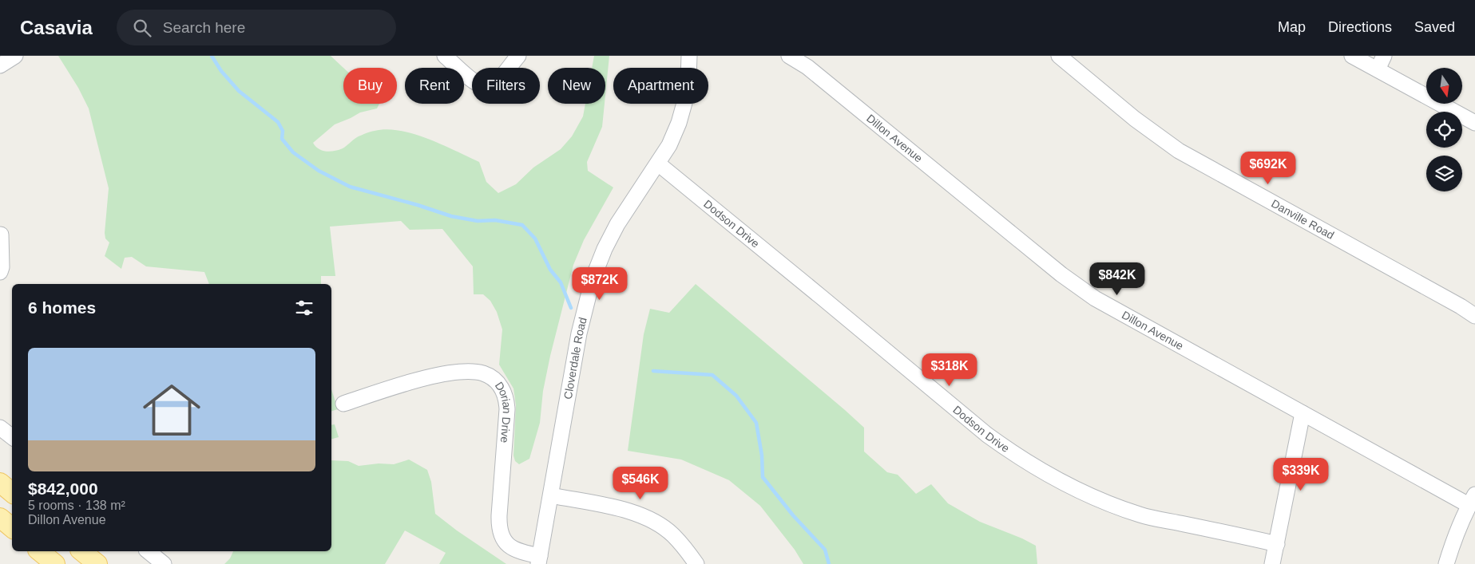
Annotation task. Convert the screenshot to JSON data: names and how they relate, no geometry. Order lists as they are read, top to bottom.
{
  "streets": {
    "street": [
      "Dillon Avenue",
      "Danville Road",
      "Dodson Drive",
      "Cloverdale Road",
      "Dorian Drive"
    ]
  },
  "crossings": [
    ["Dodson Drive", "Cloverdale Road"],
    ["Cloverdale Road", "Dorian Drive"]
  ],
  "north": "bottom",
  "page": {
    "header": "Casavia",
    "search": "Search here",
    "nav": ["Map", "Directions", "Saved"],
    "chip": [
      "Buy",
      "Rent",
      "Filters",
      "New",
      "Apartment"
    ],
    "price": [
      "$692K",
      "$842K",
      "$872K",
      "$318K",
      "$339K",
      "$546K"
    ],
    "heading": "6 homes",
    "list": [
      {
        "name": "$842,000",
        "note": "5 rooms · 138 m² · Dillon Avenue"
      }
    ]
  }
}
